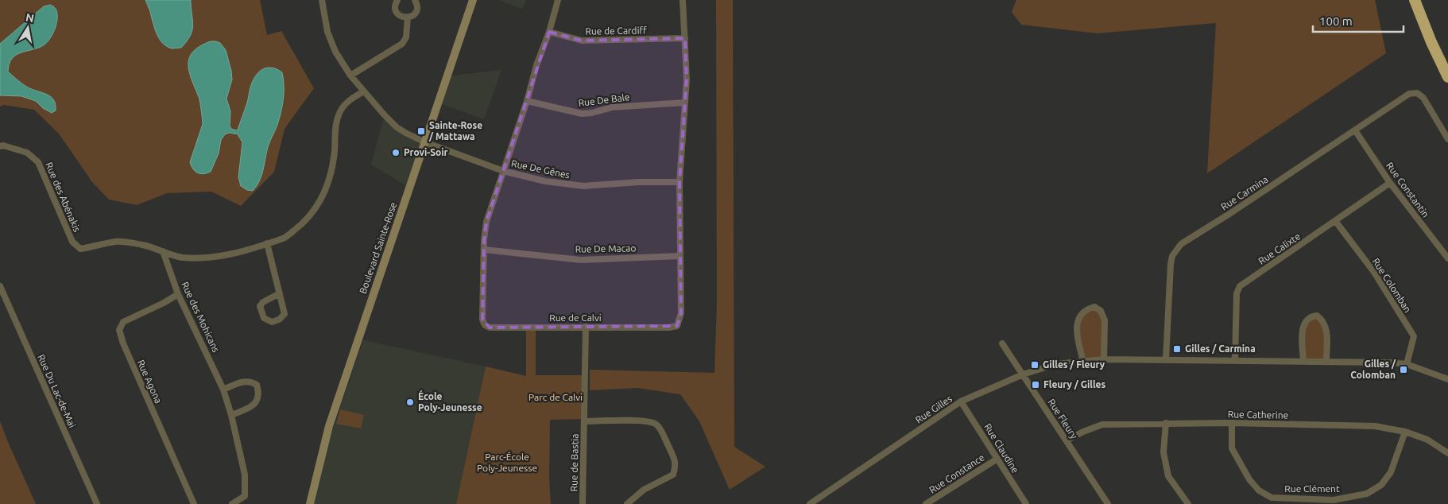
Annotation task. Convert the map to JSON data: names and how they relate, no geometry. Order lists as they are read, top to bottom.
{
  "streets": {
    "street": [
      "Rue de Cardiff",
      "Rue De Bale",
      "Rue De Gênes",
      "Rue Constantin",
      "Rue Carmina",
      "Rue des Abénakis",
      "Boulevard Sainte-Rose",
      "Rue De Macao",
      "Rue Calixte",
      "Rue Colomban",
      "Rue des Mohicans",
      "Rue de Calvi",
      "Rue Agona",
      "Rue Du Lac-de-Mai",
      "Rue Gilles",
      "Rue Catherine",
      "Rue Fleury",
      "Rue Claudine",
      "Rue de Bastia",
      "Rue Constance",
      "Rue Clément"
    ]
  },
  "crossings": [
    ["Rue de Cardiff", "Rue de Calvi"],
    ["Rue De Bale", "Rue de Calvi"],
    ["Rue De Gênes", "Rue des Abénakis"],
    ["Rue De Gênes", "Boulevard Sainte-Rose"],
    ["Rue De Gênes", "Rue de Calvi"],
    ["Rue Constantin", "Rue Carmina"],
    ["Rue Constantin", "Rue Calixte"],
    ["Rue Carmina", "Rue Gilles"],
    ["Rue des Abénakis", "Rue des Mohicans"],
    ["Rue De Macao", "Rue de Calvi"],
    ["Rue Calixte", "Rue Colomban"],
    ["Rue Calixte", "Rue Gilles"],
    ["Rue Colomban", "Rue Gilles"],
    ["Rue des Mohicans", "Rue Agona"],
    ["Rue de Calvi", "Rue de Bastia"],
    ["Rue Gilles", "Rue Fleury"],
    ["Rue Gilles", "Rue Claudine"],
    ["Rue Catherine", "Rue Fleury"],
    ["Rue Catherine", "Rue Clément"],
    ["Rue Claudine", "Rue Constance"]
  ],
  "parks": ["Parc de Calvi", "Parc-École Poly-Jeunesse"],
  "places": {
    "transit": [
      "Sainte-Rose / Mattawa",
      "Gilles / Carmina",
      "Gilles / Fleury",
      "Gilles / Colomban",
      "Fleury / Gilles"
    ],
    "other": ["Provi-Soir", "École Poly-Jeunesse"]
  },
  "scale_bar": "100 m",
  "north": "top"
}
